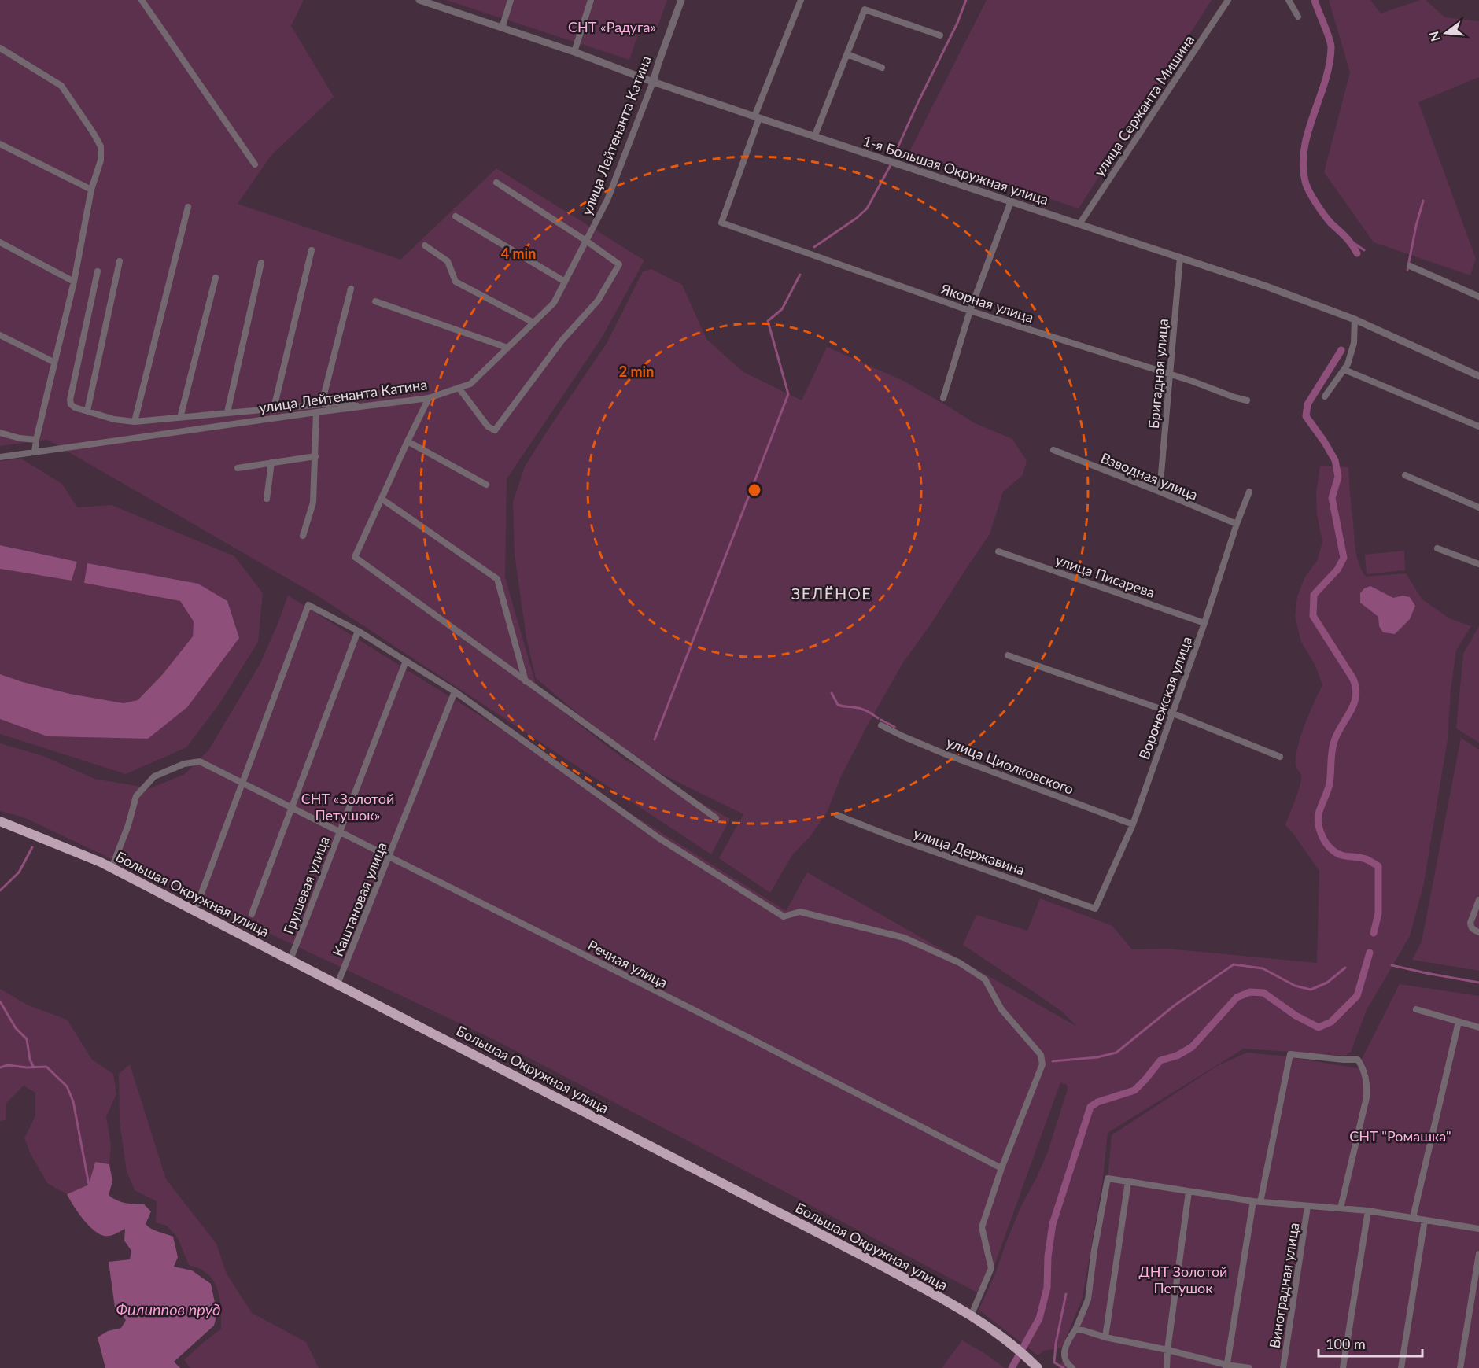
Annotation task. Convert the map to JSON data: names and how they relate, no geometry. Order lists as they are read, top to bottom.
{
  "streets": {
    "highway": ["Большая Окружная улица"],
    "street": [
      "улица Сержанта Мишина",
      "улица Лейтенанта Катина",
      "1-я Большая Окружная улица",
      "Якорная улица",
      "Бригадная улица",
      "Взводная улица",
      "улица Писарева",
      "Воронежская улица",
      "улица Циолковского",
      "улица Державина",
      "Грушевая улица",
      "Каштановая улица",
      "Речная улица",
      "Виноградная улица"
    ]
  },
  "crossings": [
    ["улица Сержанта Мишина", "1-я Большая Окружная улица"],
    ["улица Лейтенанта Катина", "1-я Большая Окружная улица"],
    ["1-я Большая Окружная улица", "Якорная улица"],
    ["1-я Большая Окружная улица", "Бригадная улица"],
    ["Якорная улица", "Бригадная улица"],
    ["Бригадная улица", "Взводная улица"],
    ["Взводная улица", "Воронежская улица"],
    ["улица Писарева", "Воронежская улица"],
    ["Воронежская улица", "улица Циолковского"],
    ["Воронежская улица", "улица Державина"],
    ["Грушевая улица", "Большая Окружная улица"],
    ["Грушевая улица", "Речная улица"],
    ["Большая Окружная улица", "Каштановая улица"],
    ["Большая Окружная улица", "Речная улица"],
    ["Каштановая улица", "Речная улица"]
  ],
  "districts": ["ЗЕЛЁНОЕ"],
  "water": ["Филиппов пруд"],
  "parks": [
    "СНТ «Радуга»",
    "СНТ «Золотой Петушок»",
    "СНТ \"Ромашка\"",
    "ДНТ Золотой Петушок"
  ],
  "scale_bar": "100 m",
  "north": "left",
  "rings": ["4 min", "2 min"]
}
